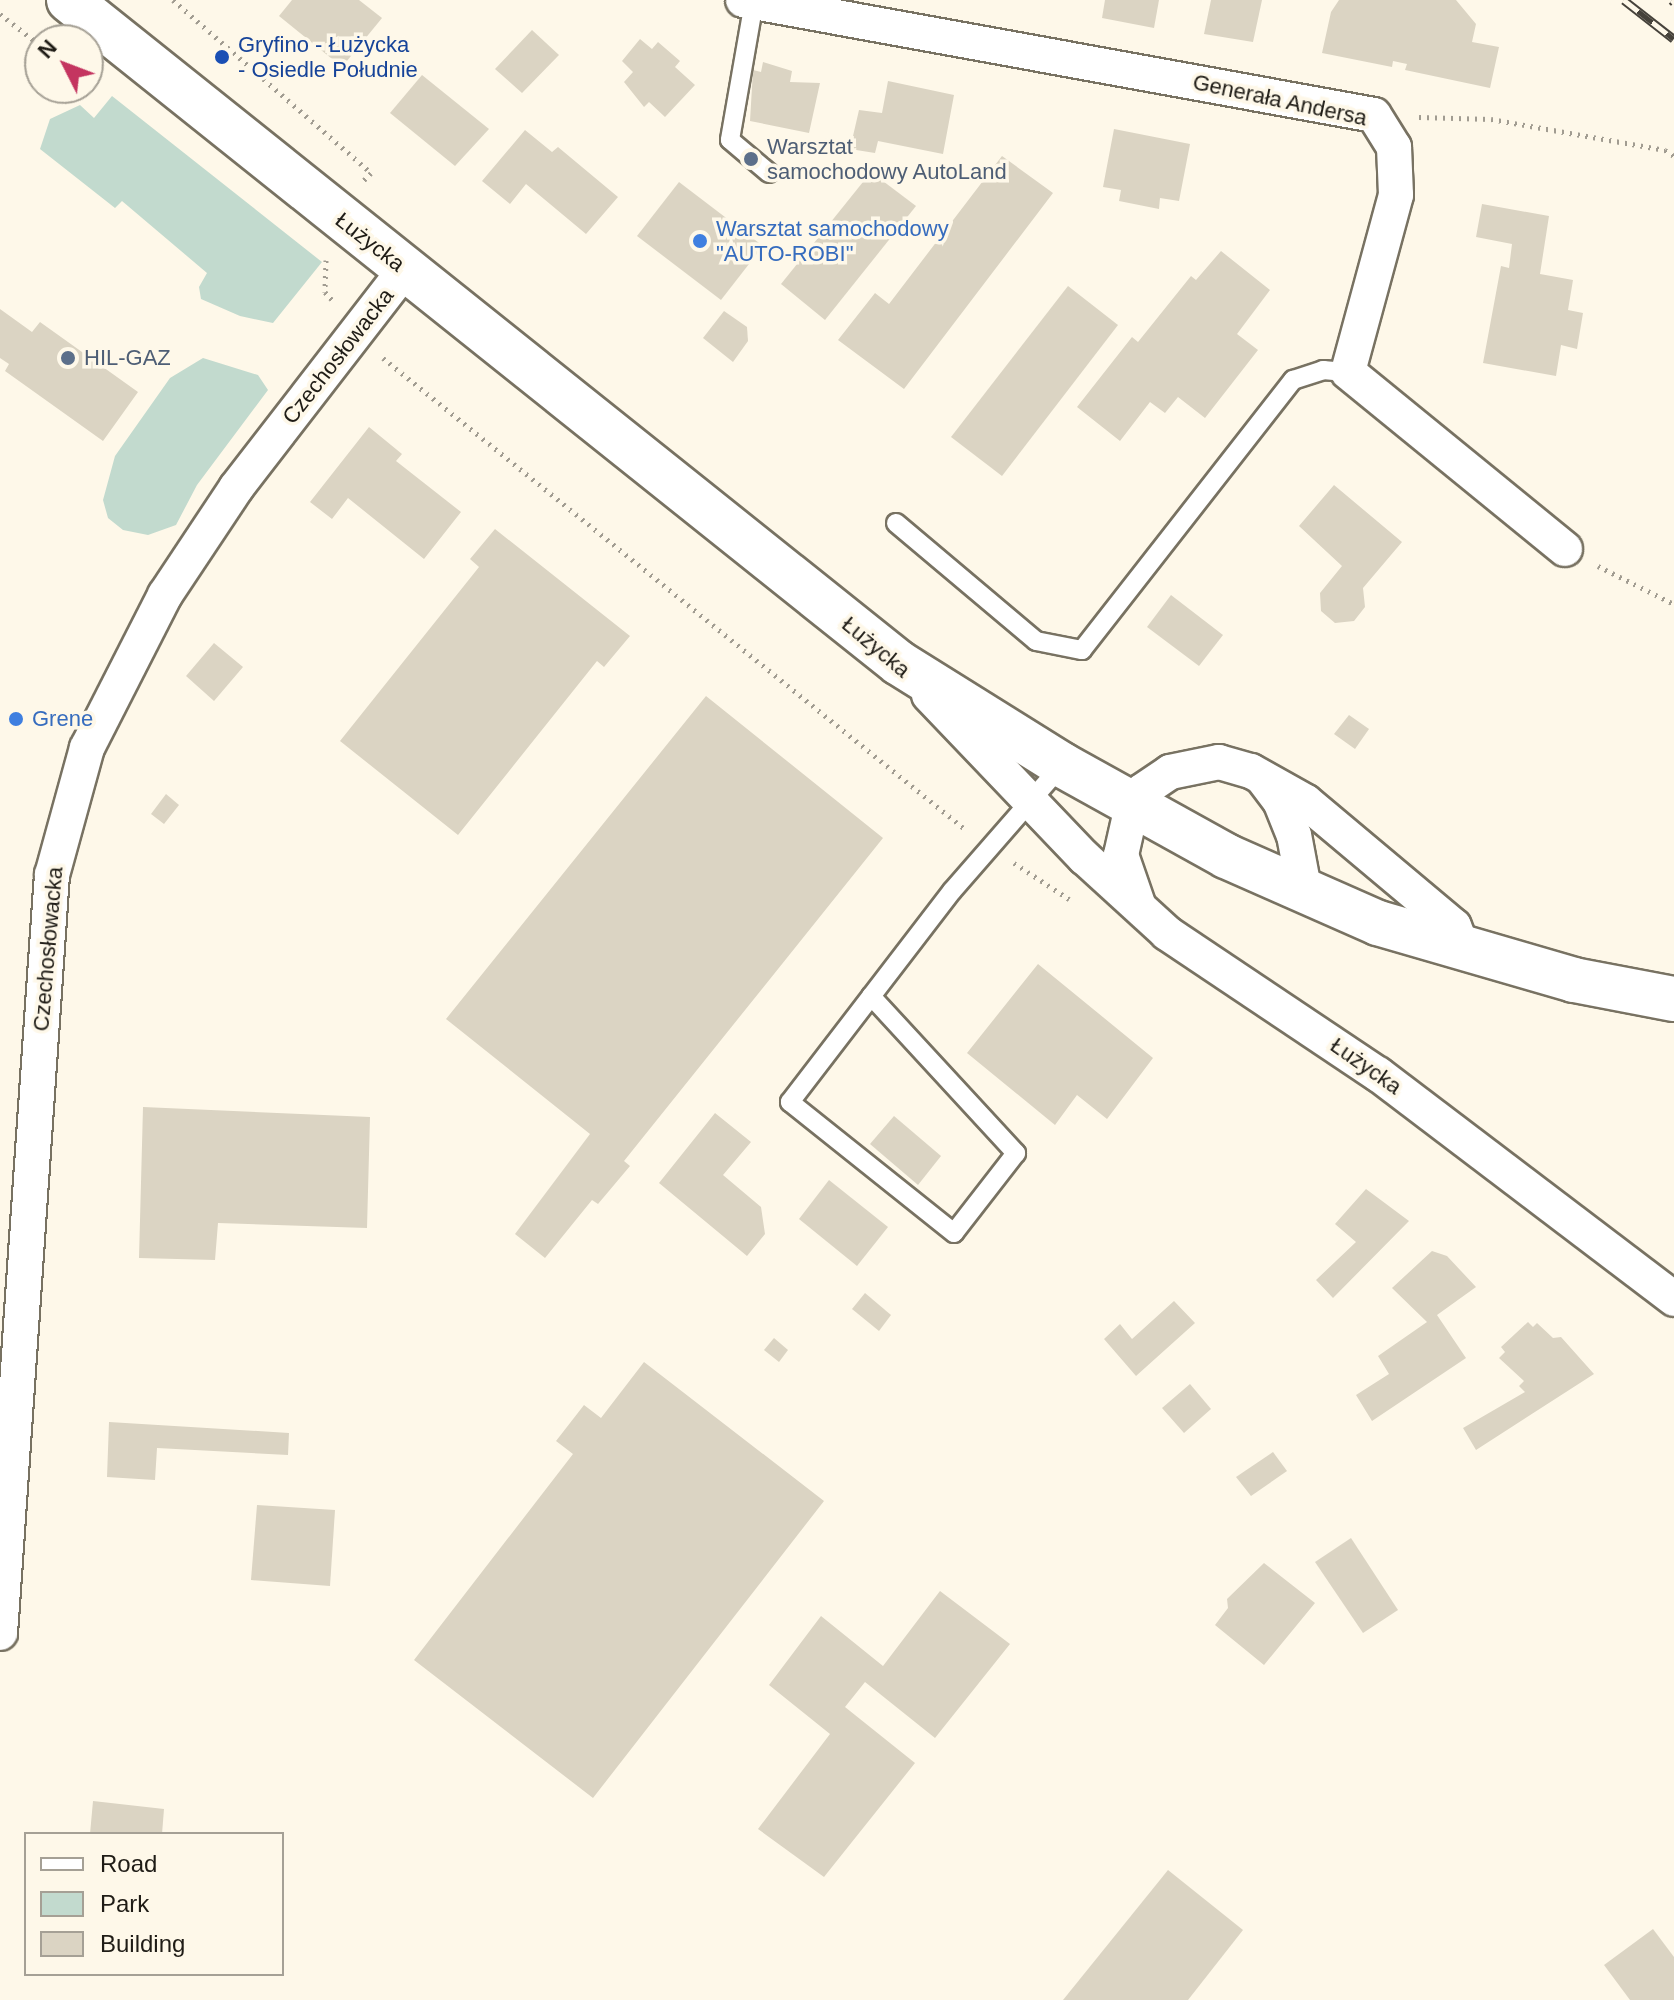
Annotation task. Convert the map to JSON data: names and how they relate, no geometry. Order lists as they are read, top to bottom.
{
  "streets": {
    "street": ["Generała Andersa", "Łużycka", "Czechosłowacka"]
  },
  "crossings": [
    ["Łużycka", "Czechosłowacka"]
  ],
  "places": [
    "Gryfino - Łużycka - Osiedle Południe",
    "Warsztat samochodowy AutoLand",
    "Warsztat samochodowy \"AUTO-ROBI\"",
    "HIL-GAZ",
    "Grene"
  ],
  "legend": ["Road", "Park", "Building"],
  "north": "top left"
}
